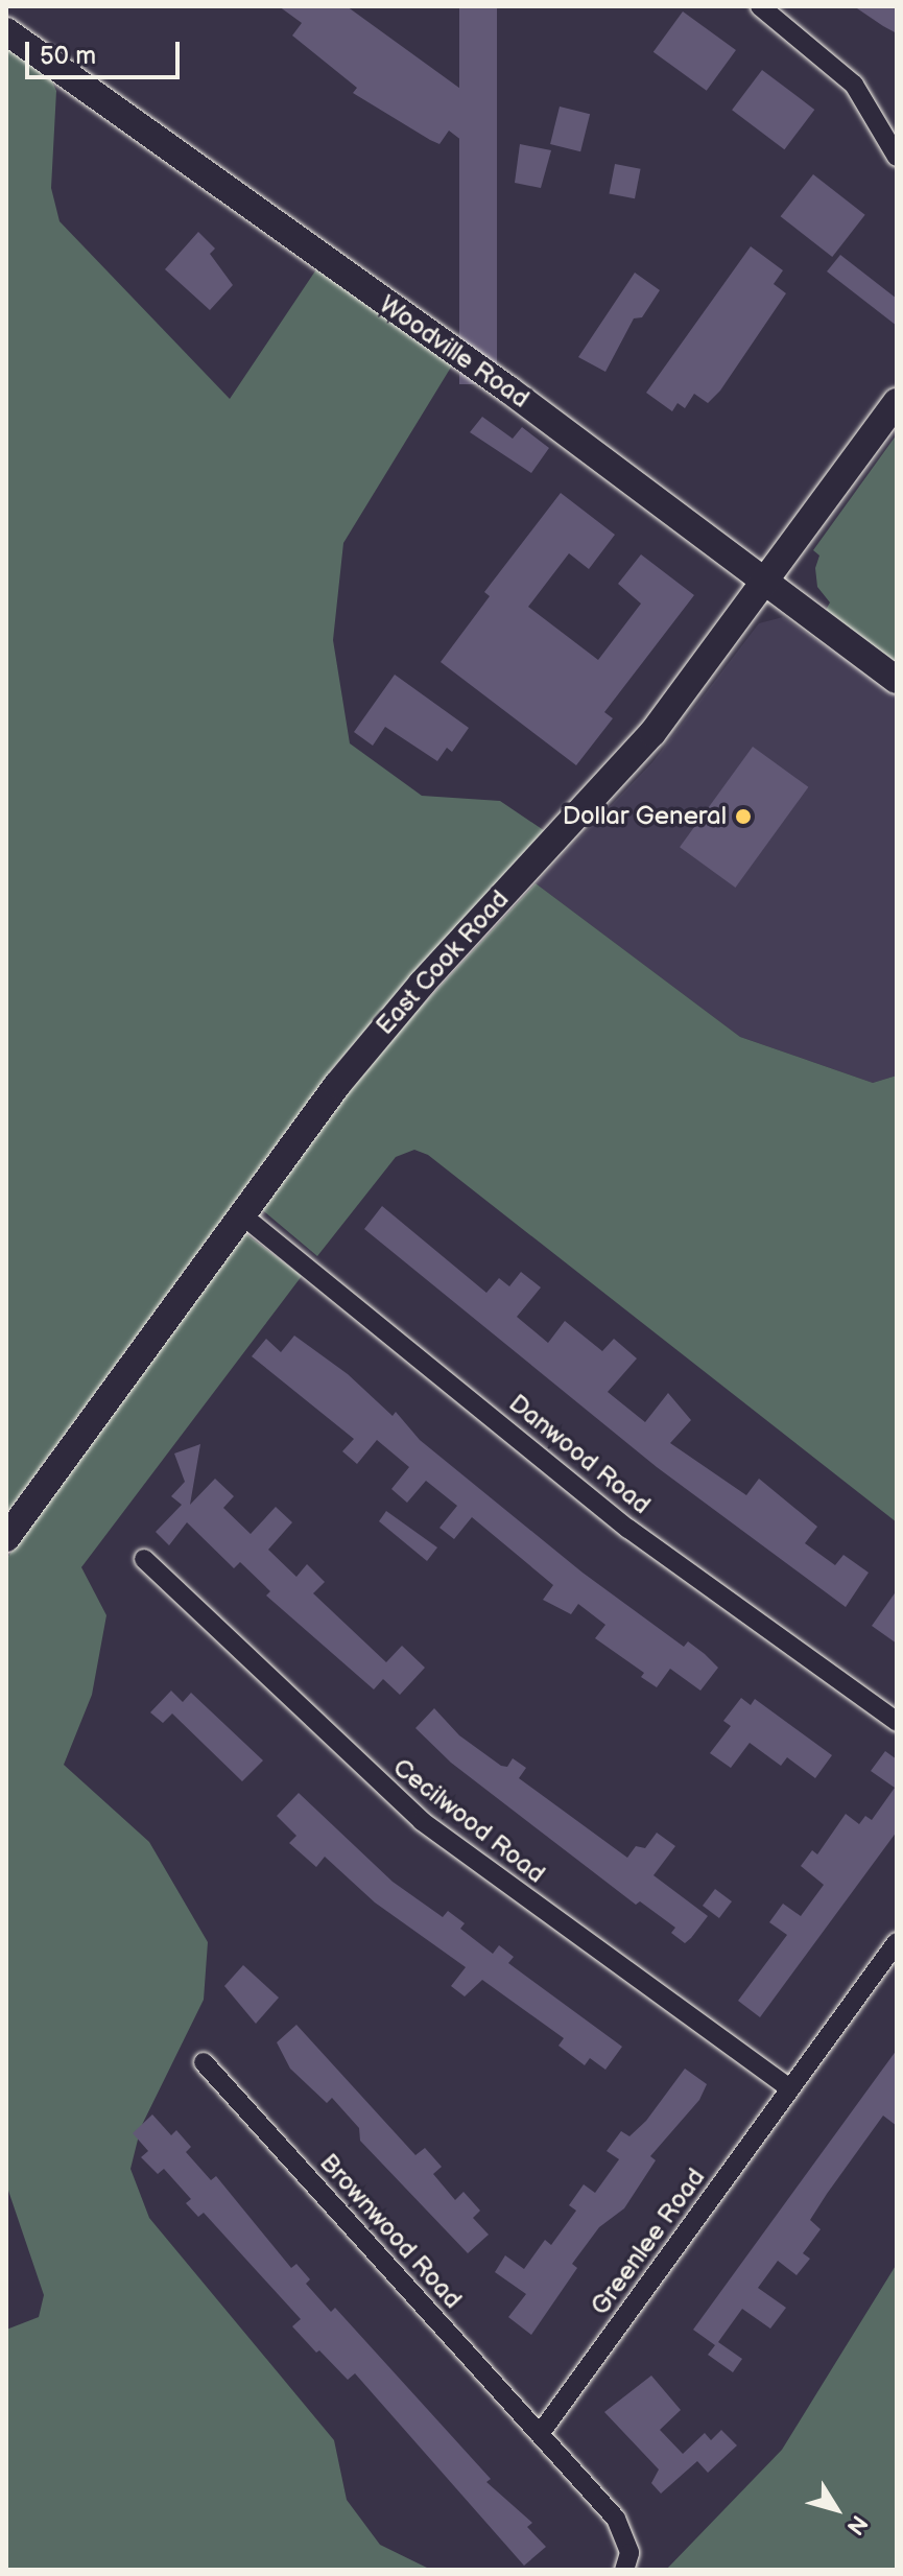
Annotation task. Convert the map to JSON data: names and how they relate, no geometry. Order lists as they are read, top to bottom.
{
  "streets": {
    "main road": ["Woodville Road", "East Cook Road"],
    "street": [
      "Danwood Road",
      "Cecilwood Road",
      "Brownwood Road",
      "Greenlee Road"
    ]
  },
  "crossings": [
    ["Woodville Road", "East Cook Road"],
    ["East Cook Road", "Danwood Road"],
    ["Cecilwood Road", "Greenlee Road"],
    ["Brownwood Road", "Greenlee Road"]
  ],
  "places": ["Dollar General"],
  "scale_bar": "50 m",
  "north": "bottom right"
}
